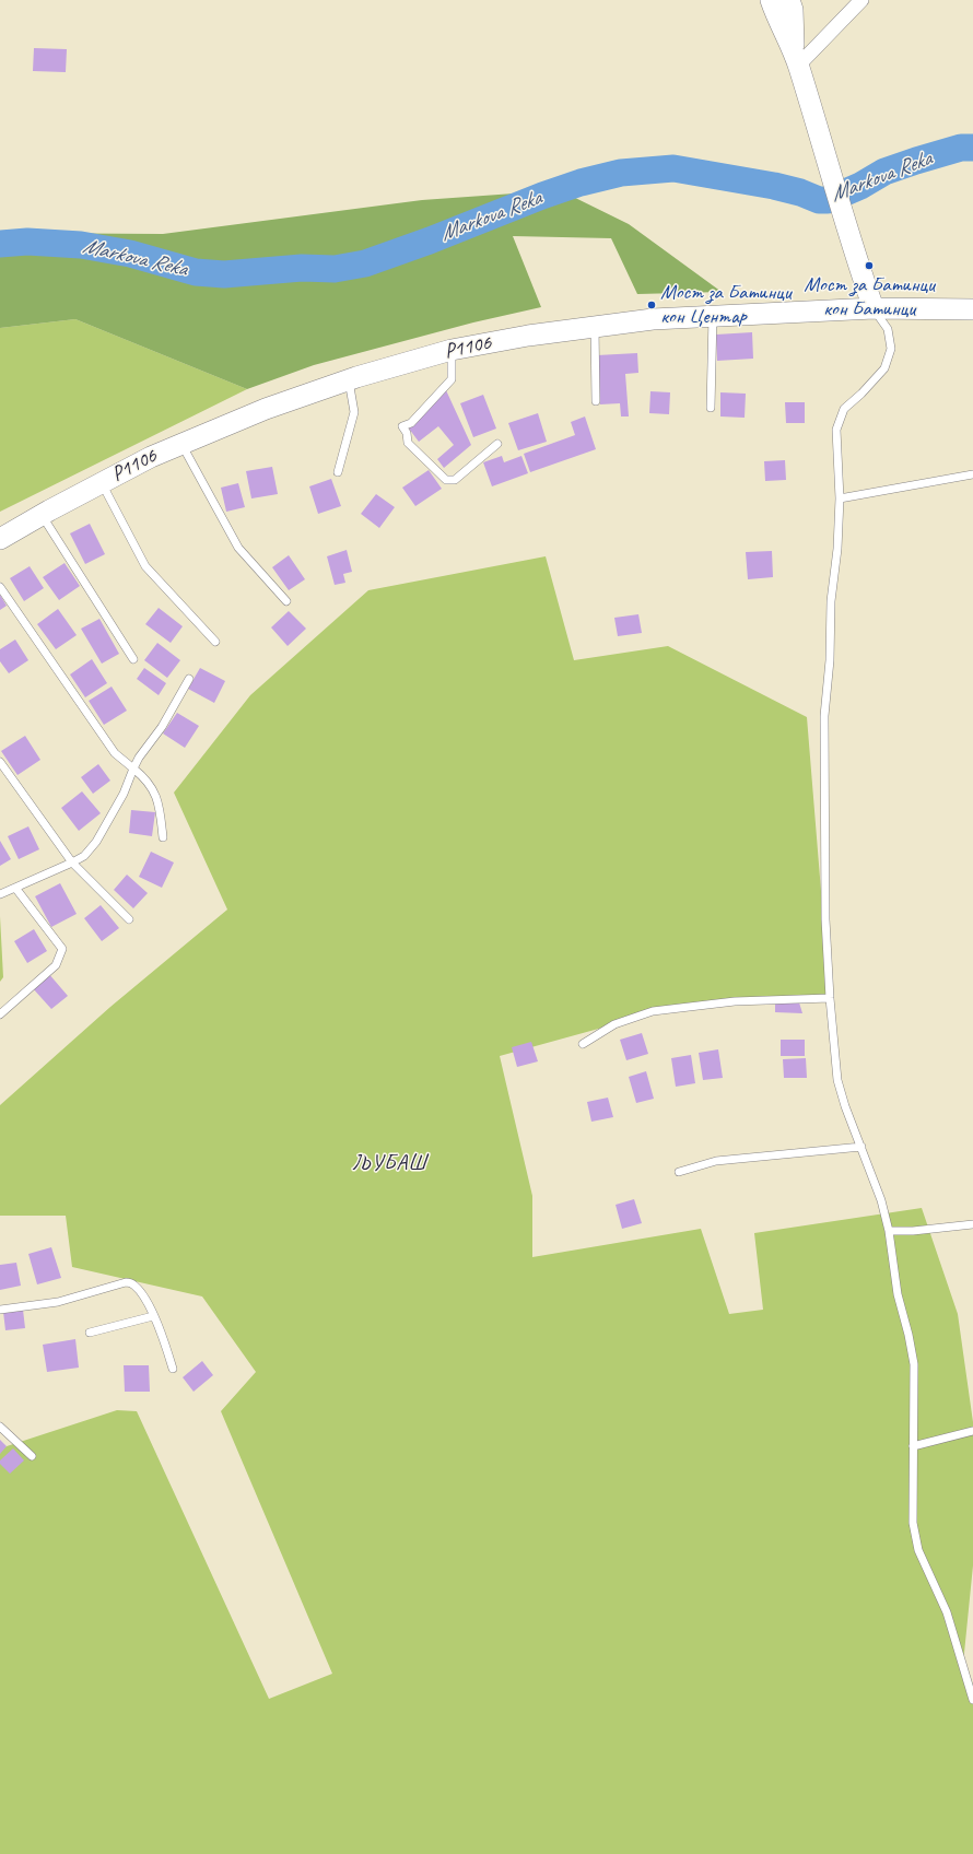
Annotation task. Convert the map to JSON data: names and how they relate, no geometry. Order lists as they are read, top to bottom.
{
  "streets": {
    "main road": ["P1106"]
  },
  "districts": ["ЉУБАШ"],
  "water": ["Markova Reka"],
  "places": ["Мост за Батинци кон Батинци", "Мост за Батинци кон Центар"]
}
